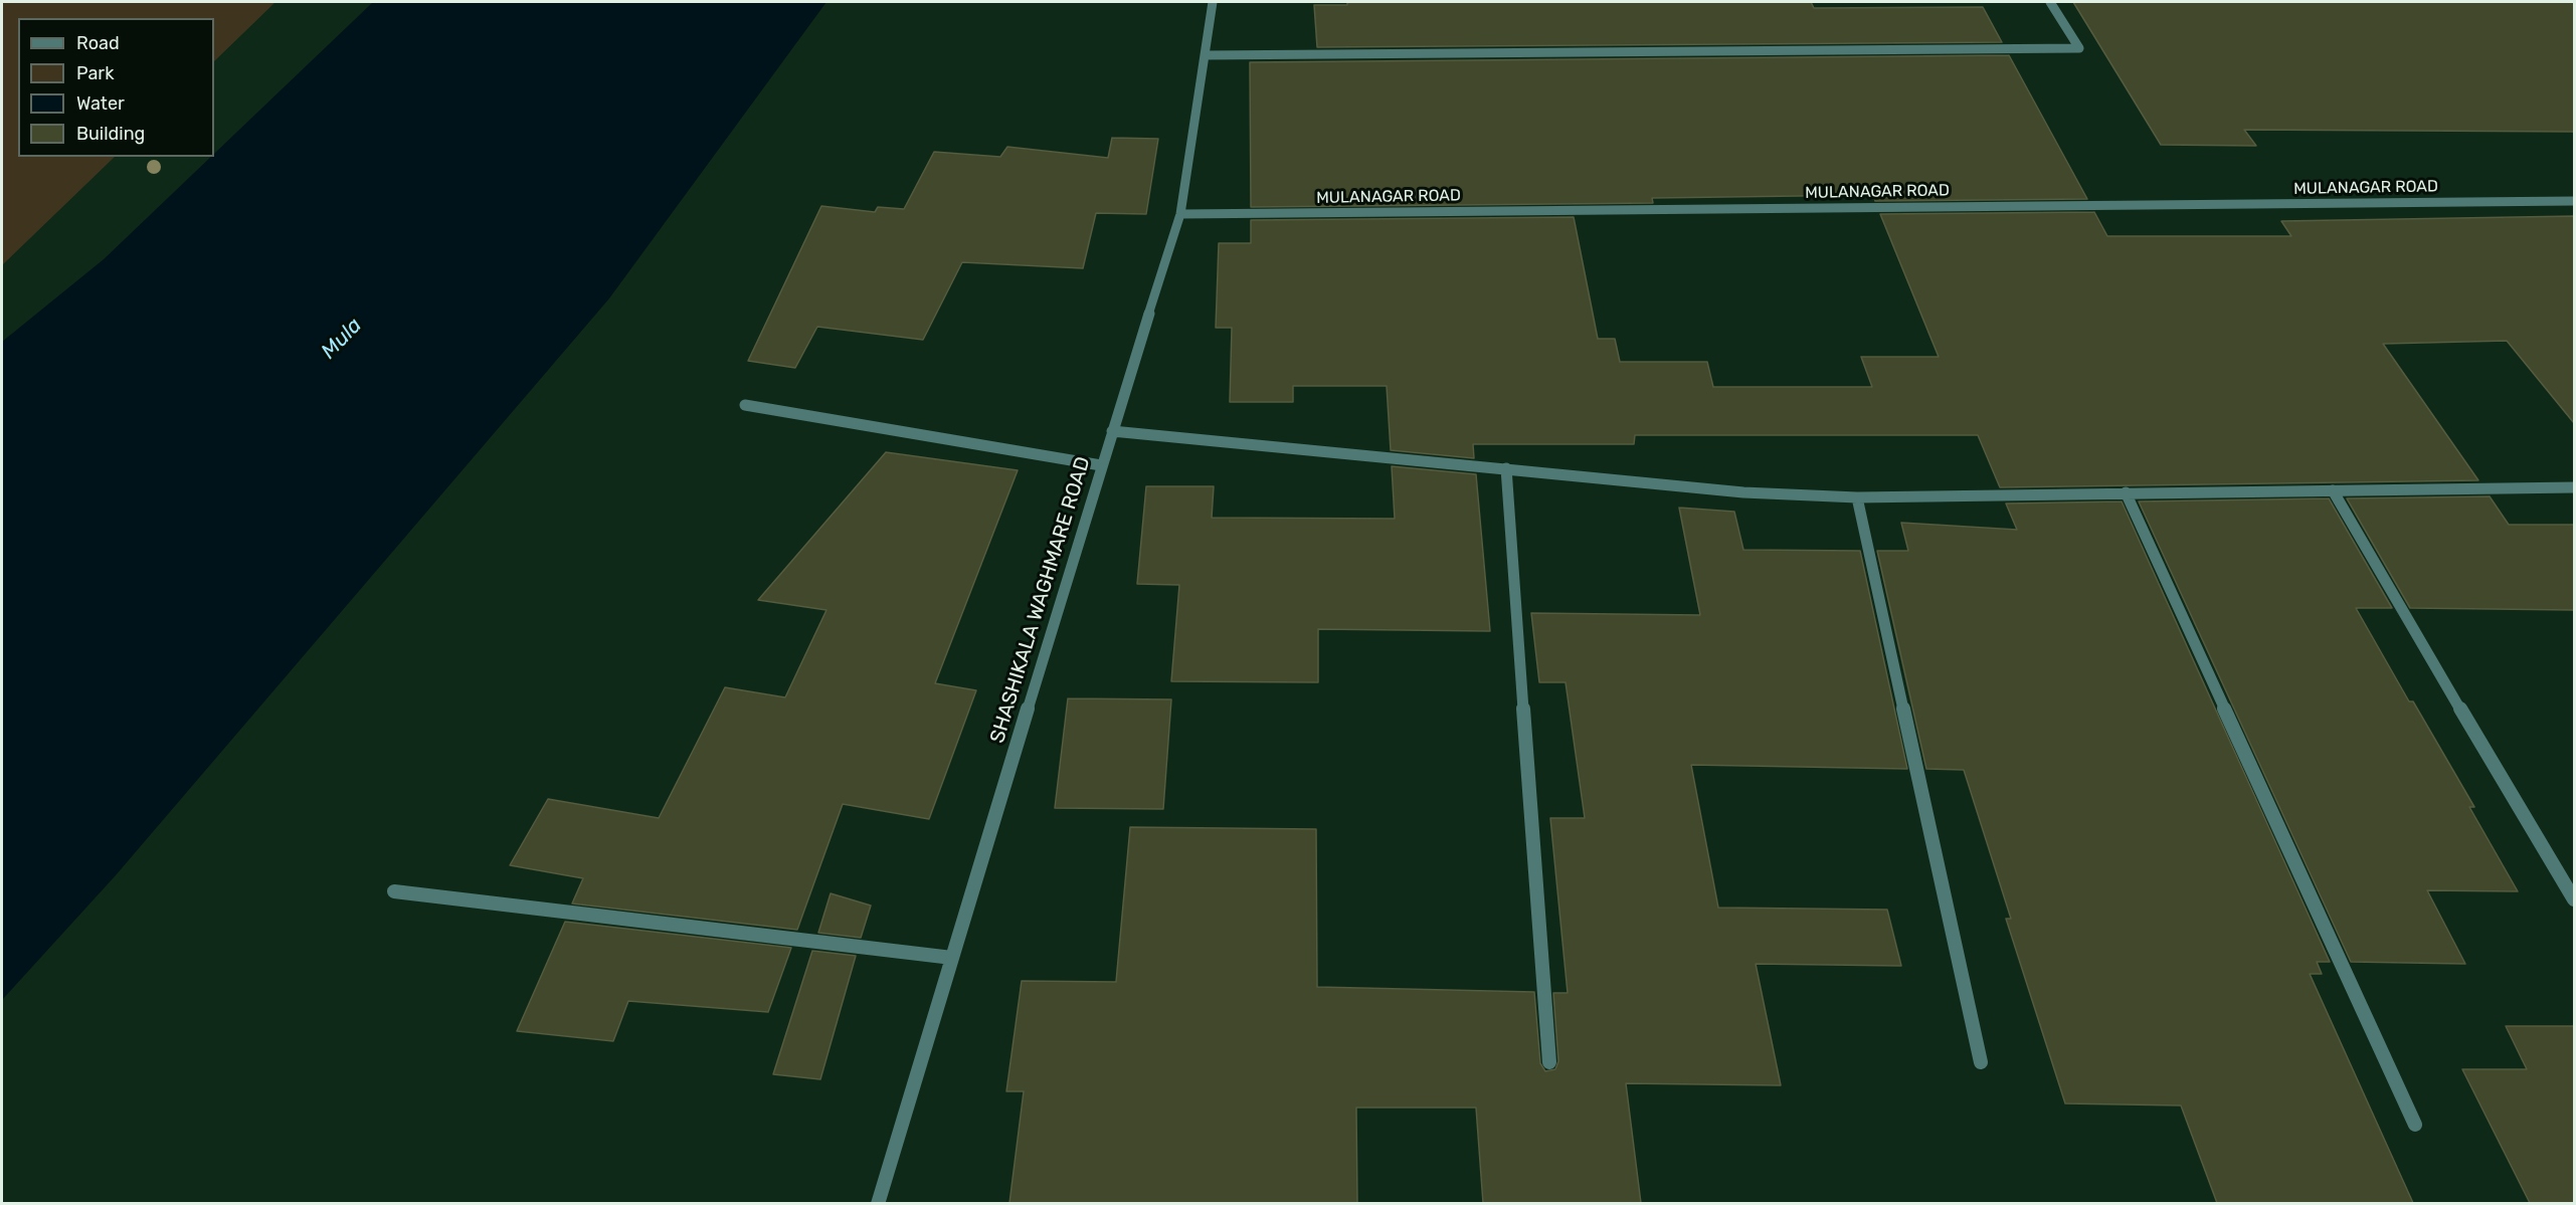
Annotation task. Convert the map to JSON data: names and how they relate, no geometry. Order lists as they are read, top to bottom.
{
  "streets": {
    "street": ["MULANAGAR ROAD", "SHASHIKALA WAGHMARE ROAD"]
  },
  "crossings": [
    ["MULANAGAR ROAD", "SHASHIKALA WAGHMARE ROAD"]
  ],
  "water": ["Mula"],
  "legend": [
    "Road",
    "Park",
    "Water",
    "Building"
  ]
}
